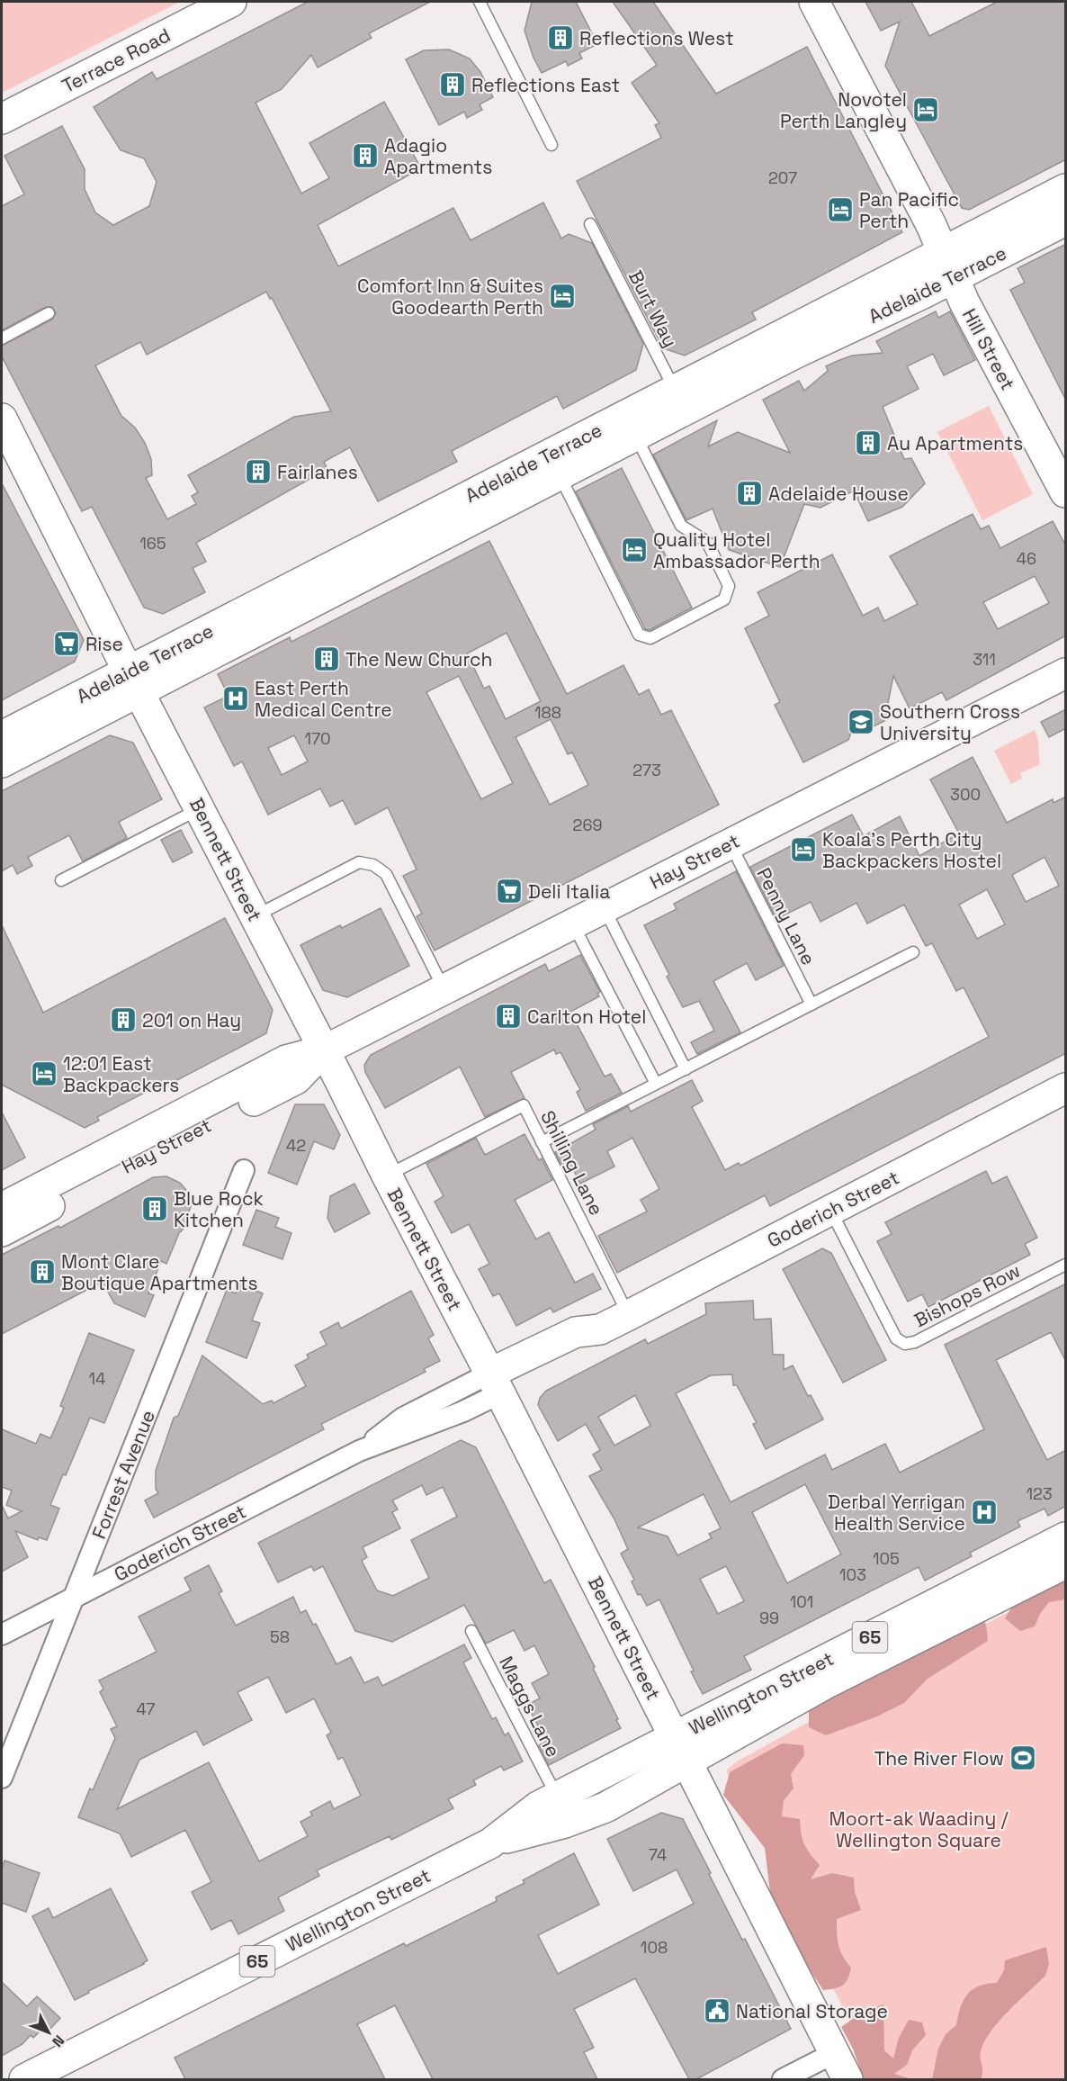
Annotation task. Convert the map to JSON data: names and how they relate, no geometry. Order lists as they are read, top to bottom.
{
  "streets": {
    "main road": [
      "Terrace Road",
      "Adelaide Terrace",
      "Hill Street",
      "Bennett Street",
      "Hay Street",
      "Goderich Street",
      "65",
      "Wellington Street"
    ],
    "street": ["Forrest Avenue"],
    "lane": [
      "Burt Way",
      "Penny Lane",
      "Shilling Lane",
      "Bishops Row",
      "Maggs Lane"
    ]
  },
  "crossings": [
    ["Adelaide Terrace", "Burt Way"],
    ["Adelaide Terrace", "Hill Street"],
    ["Adelaide Terrace", "Bennett Street"],
    ["Bennett Street", "Hay Street"],
    ["Bennett Street", "Shilling Lane"],
    ["Bennett Street", "Goderich Street"],
    ["Bennett Street", "Wellington Street"],
    ["Hay Street", "Penny Lane"],
    ["Shilling Lane", "Goderich Street"],
    ["Goderich Street", "Bishops Row"],
    ["Goderich Street", "Forrest Avenue"],
    ["Wellington Street", "Maggs Lane"]
  ],
  "parks": ["Moort-ak Waadiny / Wellington Square"],
  "places": {
    "building": [
      "Reflections West",
      "Reflections East",
      "Adagio Apartments",
      "Au Apartments",
      "Fairlanes",
      "Adelaide House",
      "The New Church",
      "Carlton Hotel",
      "201 on Hay",
      "Blue Rock Kitchen",
      "Mont Clare Boutique Apartments"
    ],
    "hotel": [
      "Novotel Perth Langley",
      "Pan Pacific Perth",
      "Comfort Inn & Suites Goodearth Perth",
      "Quality Hotel Ambassador Perth",
      "Koala's Perth City Backpackers Hostel",
      "12:01 East Backpackers"
    ],
    "supermarket": ["Rise", "Deli Italia"],
    "hospital": ["East Perth Medical Centre", "Derbal Yerrigan Health Service"],
    "school or university": ["Southern Cross University"],
    "sports": ["The River Flow"],
    "public building": ["National Storage"]
  },
  "house_numbers": [
    "207",
    "165",
    "46",
    "311",
    "188",
    "170",
    "273",
    "300",
    "269",
    "42",
    "14",
    "123",
    "105",
    "103",
    "101",
    "99",
    "58",
    "47",
    "74",
    "108"
  ],
  "north": "bottom right"
}
